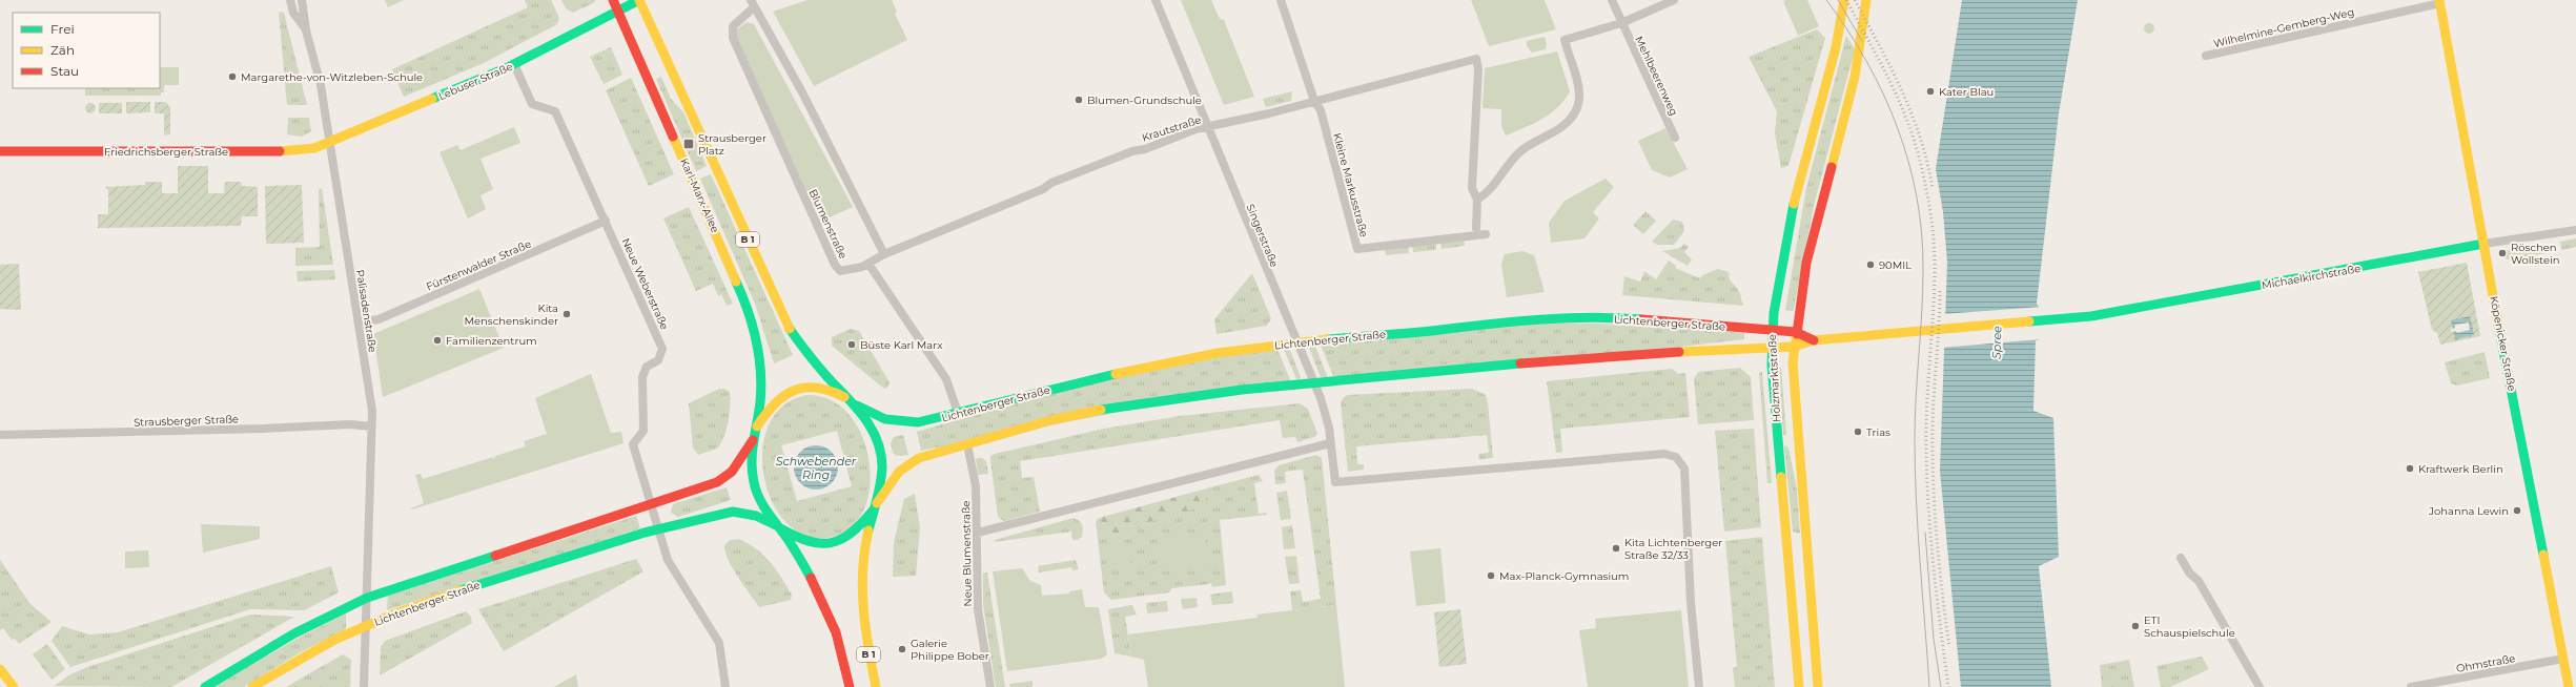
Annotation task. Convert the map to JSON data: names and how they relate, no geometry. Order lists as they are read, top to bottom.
{
  "streets": {
    "main road": [
      "Lebuser Straße",
      "Friedrichsberger Straße",
      "Karl-Marx-Allee",
      "B 1",
      "Michaelkirchstraße",
      "Lichtenberger Straße",
      "Köpenicker Straße",
      "Holzmarktstraße"
    ],
    "street": [
      "Wilhelmine-Gemberg-Weg",
      "Mehlbeerenweg",
      "Krautstraße",
      "Kleine Markusstraße",
      "Blumenstraße",
      "Singerstraße",
      "Fürstenwalder Straße",
      "Neue Weberstraße",
      "Palisadenstraße",
      "Strausberger Straße",
      "Neue Blumenstraße",
      "Ohmstraße"
    ]
  },
  "crossings": [
    ["Wilhelmine-Gemberg-Weg", "Köpenicker Straße"],
    ["Lebuser Straße", "Friedrichsberger Straße"],
    ["Lebuser Straße", "Karl-Marx-Allee"],
    ["Lebuser Straße", "B 1"],
    ["Lebuser Straße", "Neue Weberstraße"],
    ["Lebuser Straße", "Palisadenstraße"],
    ["Krautstraße", "Kleine Markusstraße"],
    ["Krautstraße", "Blumenstraße"],
    ["Krautstraße", "Singerstraße"],
    ["Friedrichsberger Straße", "Palisadenstraße"],
    ["Karl-Marx-Allee", "B 1"],
    ["Karl-Marx-Allee", "Lichtenberger Straße"],
    ["Singerstraße", "Lichtenberger Straße"],
    ["B 1", "Lichtenberger Straße"],
    ["Fürstenwalder Straße", "Neue Weberstraße"],
    ["Fürstenwalder Straße", "Palisadenstraße"],
    ["Michaelkirchstraße", "Lichtenberger Straße"],
    ["Michaelkirchstraße", "Köpenicker Straße"],
    ["Michaelkirchstraße", "Holzmarktstraße"],
    ["Neue Weberstraße", "Lichtenberger Straße"],
    ["Palisadenstraße", "Lichtenberger Straße"],
    ["Palisadenstraße", "Strausberger Straße"],
    ["Lichtenberger Straße", "Holzmarktstraße"],
    ["Köpenicker Straße", "Ohmstraße"]
  ],
  "water": ["Spree", "Schwebender Ring"],
  "places": {
    "other": [
      "Margarethe-von-Witzleben-Schule",
      "Kater Blau",
      "Blumen-Grundschule",
      "Röschen Wollstein",
      "90MIL",
      "Kita Menschenskinder",
      "Familienzentrum",
      "Büste Karl Marx",
      "Trias",
      "Kraftwerk Berlin",
      "Johanna Lewin",
      "Kita Lichtenberger Straße 32/33",
      "Max-Planck-Gymnasium",
      "ETI Schauspielschule",
      "Galerie Philippe Bober"
    ],
    "transit": ["Strausberger Platz"]
  },
  "legend": ["Frei", "Zäh", "Stau"]
}
